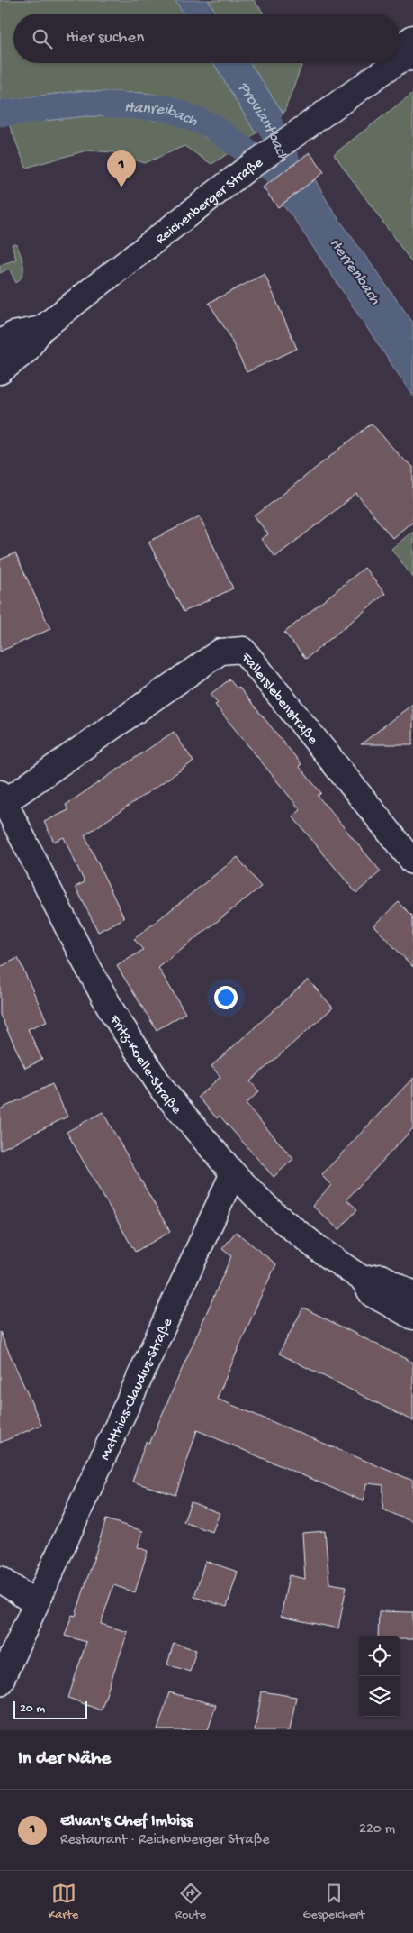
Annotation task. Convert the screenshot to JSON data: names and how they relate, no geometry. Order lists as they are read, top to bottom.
{
  "streets": {
    "street": [
      "Reichenberger Straße",
      "Fallerslebenstraße",
      "Fritz-Koelle-Straße",
      "Matthias-Claudius-Straße"
    ]
  },
  "crossings": [
    ["Fallerslebenstraße", "Fritz-Koelle-Straße"],
    ["Fritz-Koelle-Straße", "Matthias-Claudius-Straße"]
  ],
  "water": ["Hanreibach", "Proviantbach", "Herrenbach"],
  "scale_bar": "20 m",
  "page": {
    "search": "Hier suchen",
    "pins": "1",
    "scale": "20 m",
    "heading": "In der Nähe",
    "list": [
      {
        "mark": "1",
        "name": "Elvan's Chef Imbiss",
        "note": "Restaurant · Reichenberger Straße",
        "value": "220 m"
      }
    ],
    "nav": ["Karte", "Route", "Gespeichert"]
  }
}
